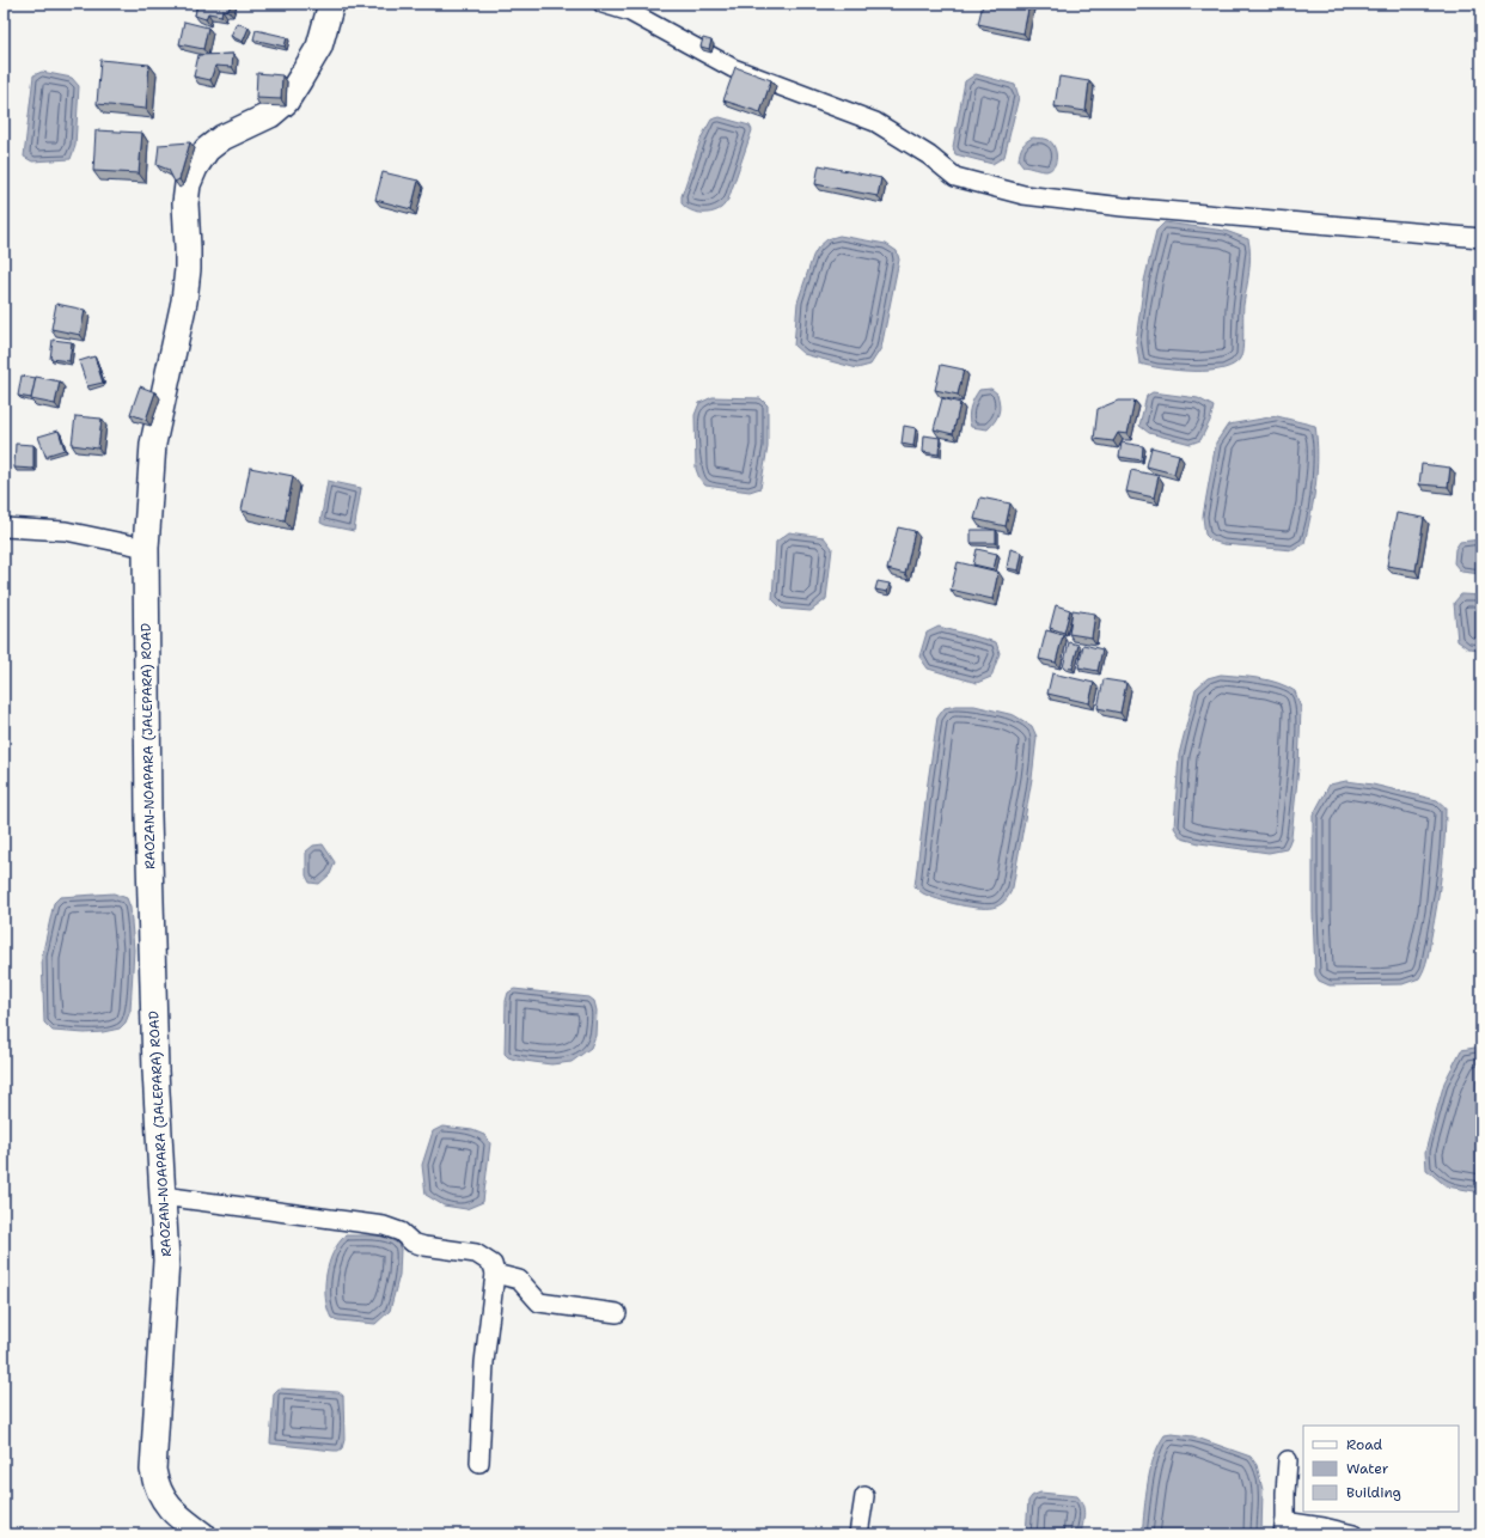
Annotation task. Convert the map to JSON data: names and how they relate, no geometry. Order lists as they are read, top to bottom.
{
  "streets": {
    "main road": ["RAOZAN-NOAPARA (JALEPARA) ROAD"]
  },
  "legend": ["Road", "Water", "Building"]
}
